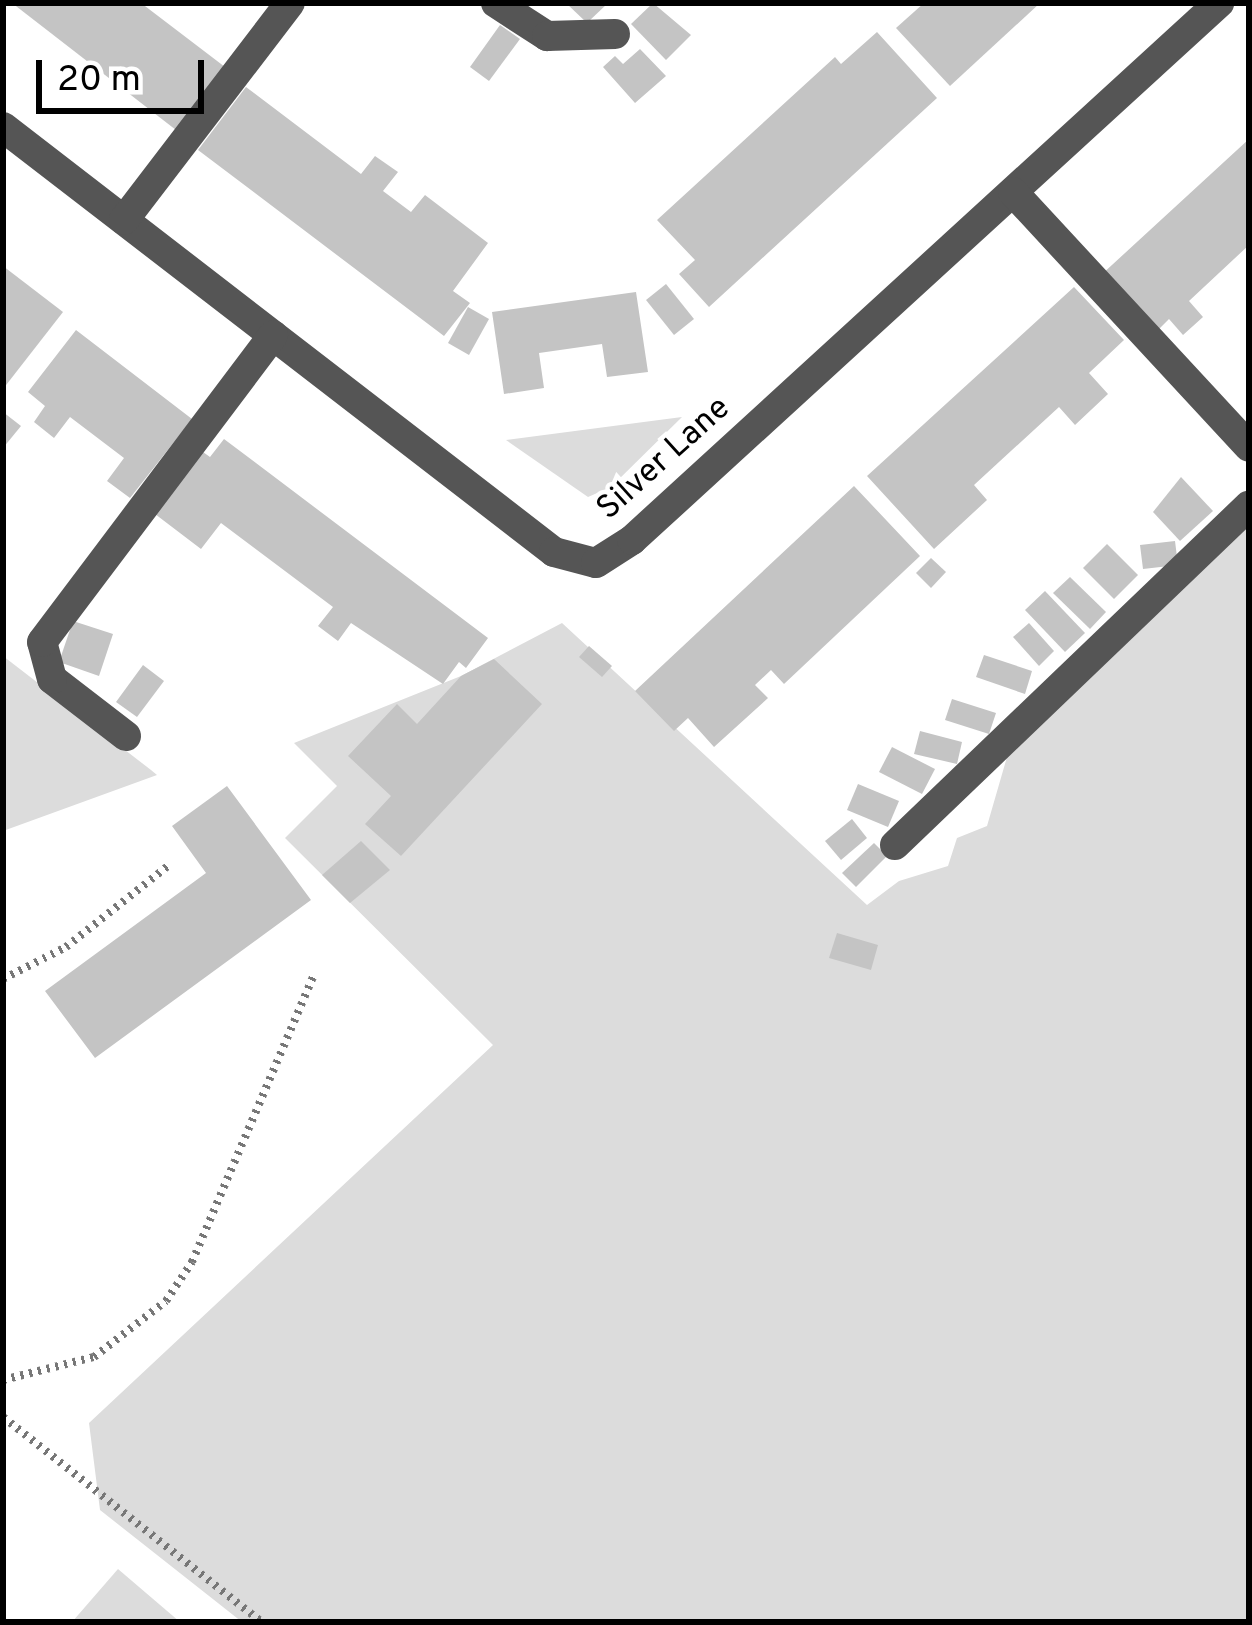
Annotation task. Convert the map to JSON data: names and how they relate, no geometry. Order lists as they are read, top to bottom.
{
  "streets": {
    "street": ["Silver Lane"]
  },
  "scale_bar": "20 m"
}
